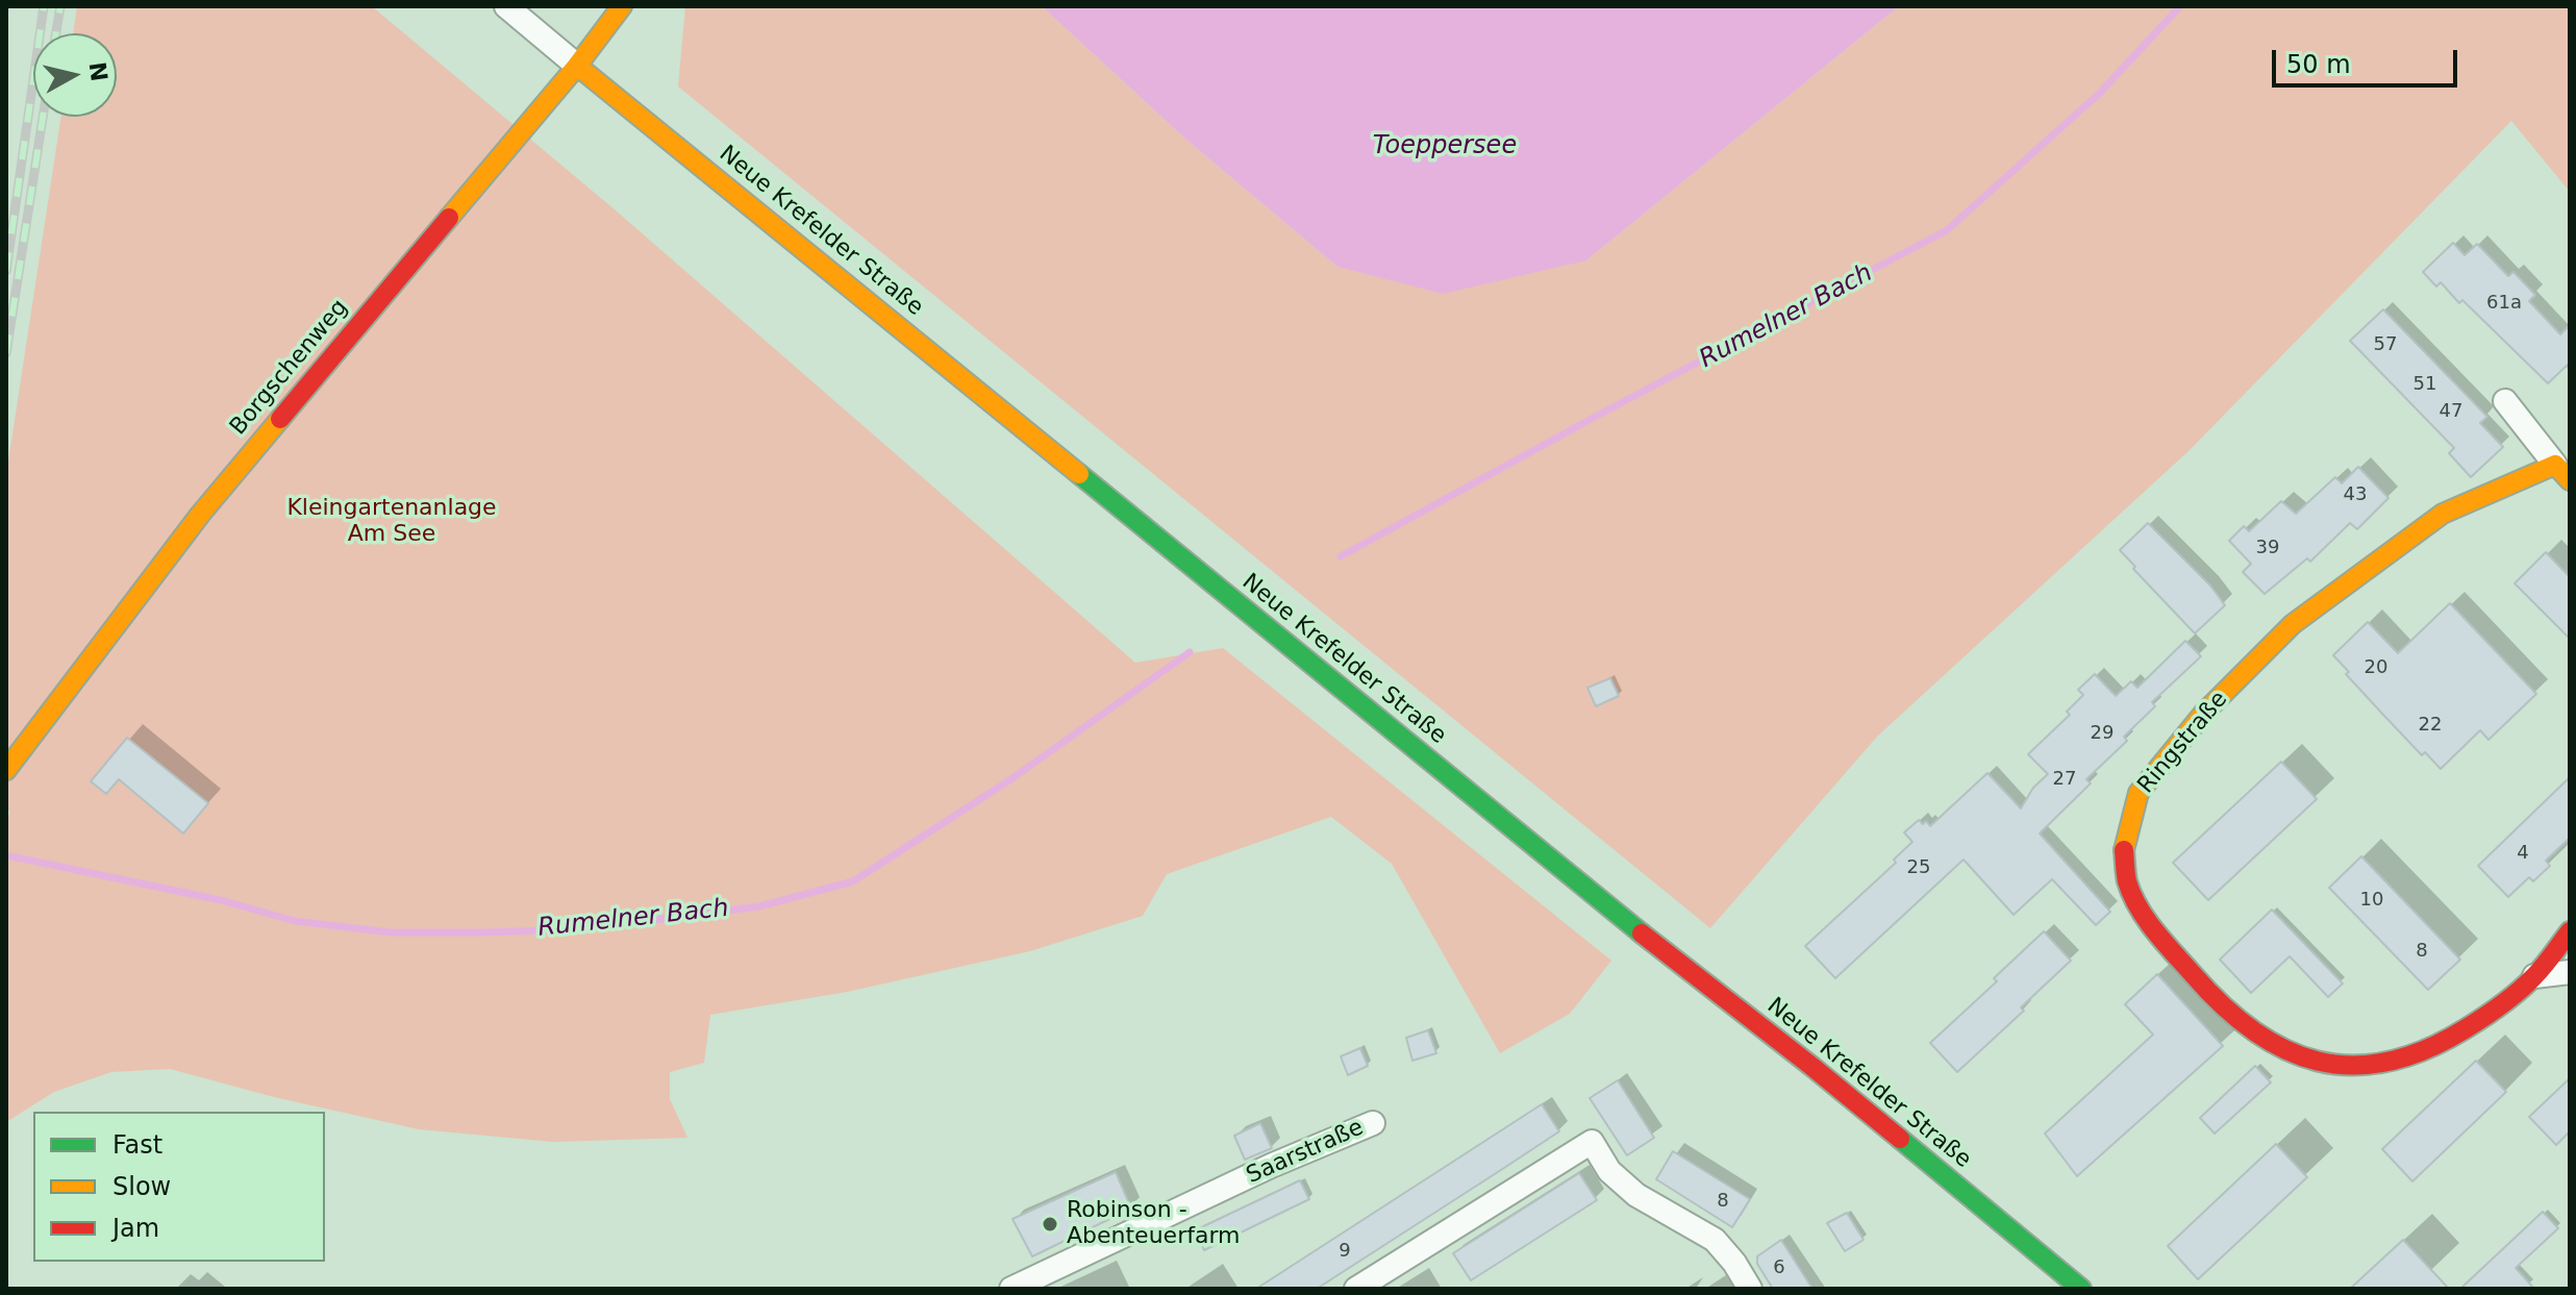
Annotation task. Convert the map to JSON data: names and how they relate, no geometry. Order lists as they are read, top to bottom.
{
  "streets": {
    "street": [
      "Neue Krefelder Straße",
      "Borgschenweg",
      "Ringstraße",
      "Saarstraße"
    ]
  },
  "crossings": [
    ["Neue Krefelder Straße", "Borgschenweg"]
  ],
  "water": ["Toeppersee", "Rumelner Bach"],
  "parks": ["Kleingartenanlage Am See"],
  "places": ["Robinson - Abenteuerfarm"],
  "house_numbers": [
    "61a",
    "57",
    "51",
    "47",
    "43",
    "39",
    "20",
    "22",
    "29",
    "27",
    "4",
    "25",
    "10",
    "8",
    "8",
    "9",
    "6"
  ],
  "legend": ["Fast", "Slow", "Jam"],
  "scale_bar": "50 m",
  "north": "right"
}
